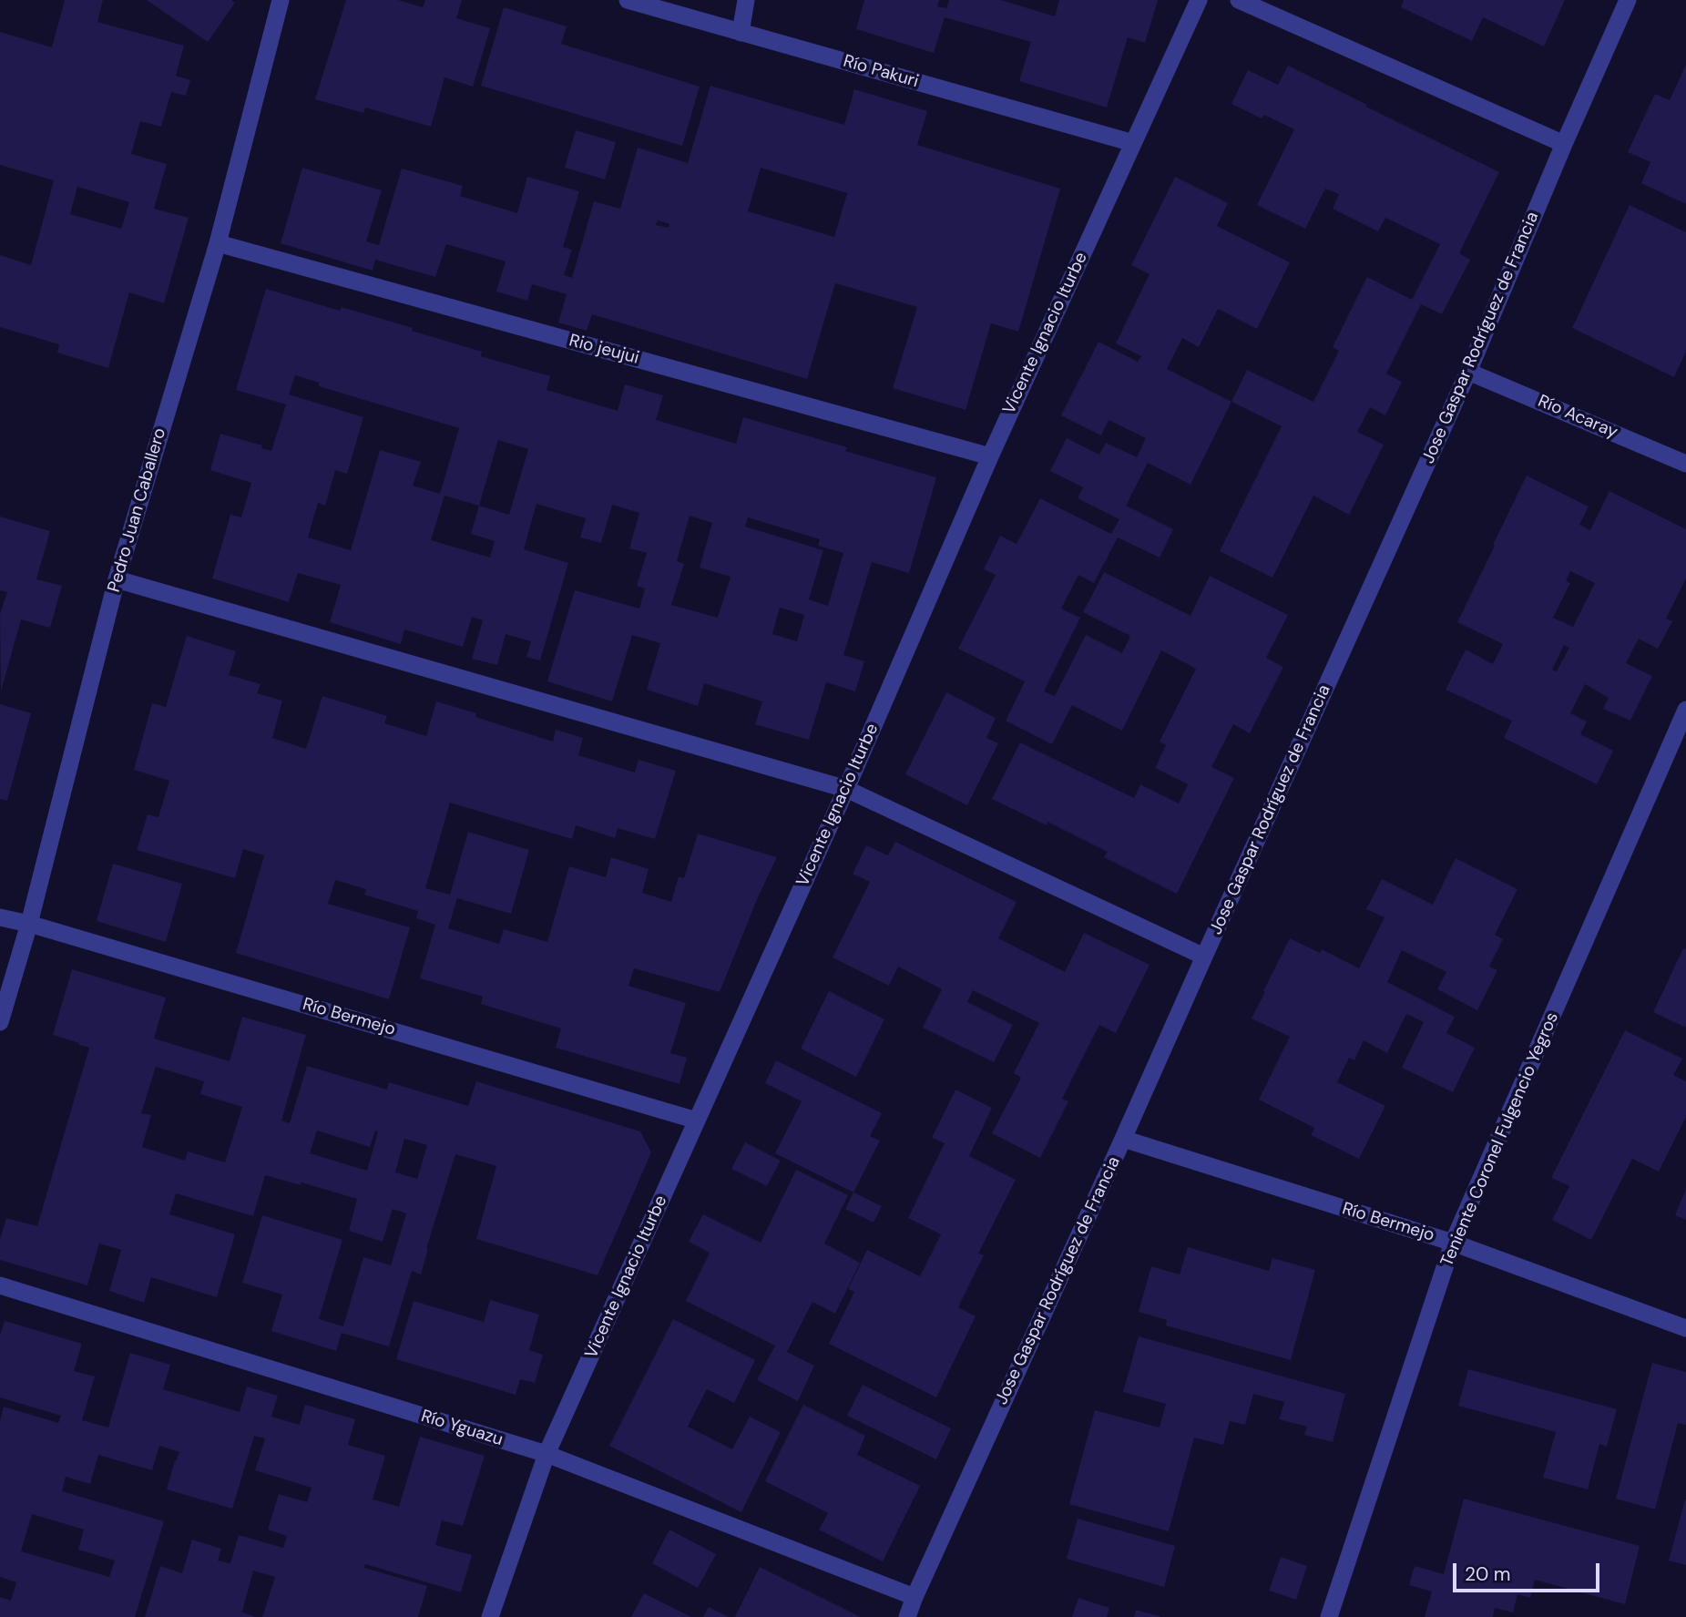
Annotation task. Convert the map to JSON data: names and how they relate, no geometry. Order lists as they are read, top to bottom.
{
  "streets": {
    "street": [
      "Río Pakuri",
      "Vicente Ignacio Iturbe",
      "Jose Gaspar Rodríguez de Francia",
      "Rio jeujui",
      "Río Acaray",
      "Pedro Juan Caballero",
      "Río Bermejo",
      "Teniente Coronel Fulgencio Yegros",
      "Río Yguazu"
    ]
  },
  "crossings": [
    ["Río Pakuri", "Vicente Ignacio Iturbe"],
    ["Vicente Ignacio Iturbe", "Rio jeujui"],
    ["Vicente Ignacio Iturbe", "Río Bermejo"],
    ["Vicente Ignacio Iturbe", "Río Yguazu"],
    ["Jose Gaspar Rodríguez de Francia", "Río Acaray"],
    ["Jose Gaspar Rodríguez de Francia", "Río Bermejo"],
    ["Jose Gaspar Rodríguez de Francia", "Río Yguazu"],
    ["Rio jeujui", "Pedro Juan Caballero"],
    ["Pedro Juan Caballero", "Río Bermejo"],
    ["Río Bermejo", "Teniente Coronel Fulgencio Yegros"]
  ],
  "scale_bar": "20 m"
}
